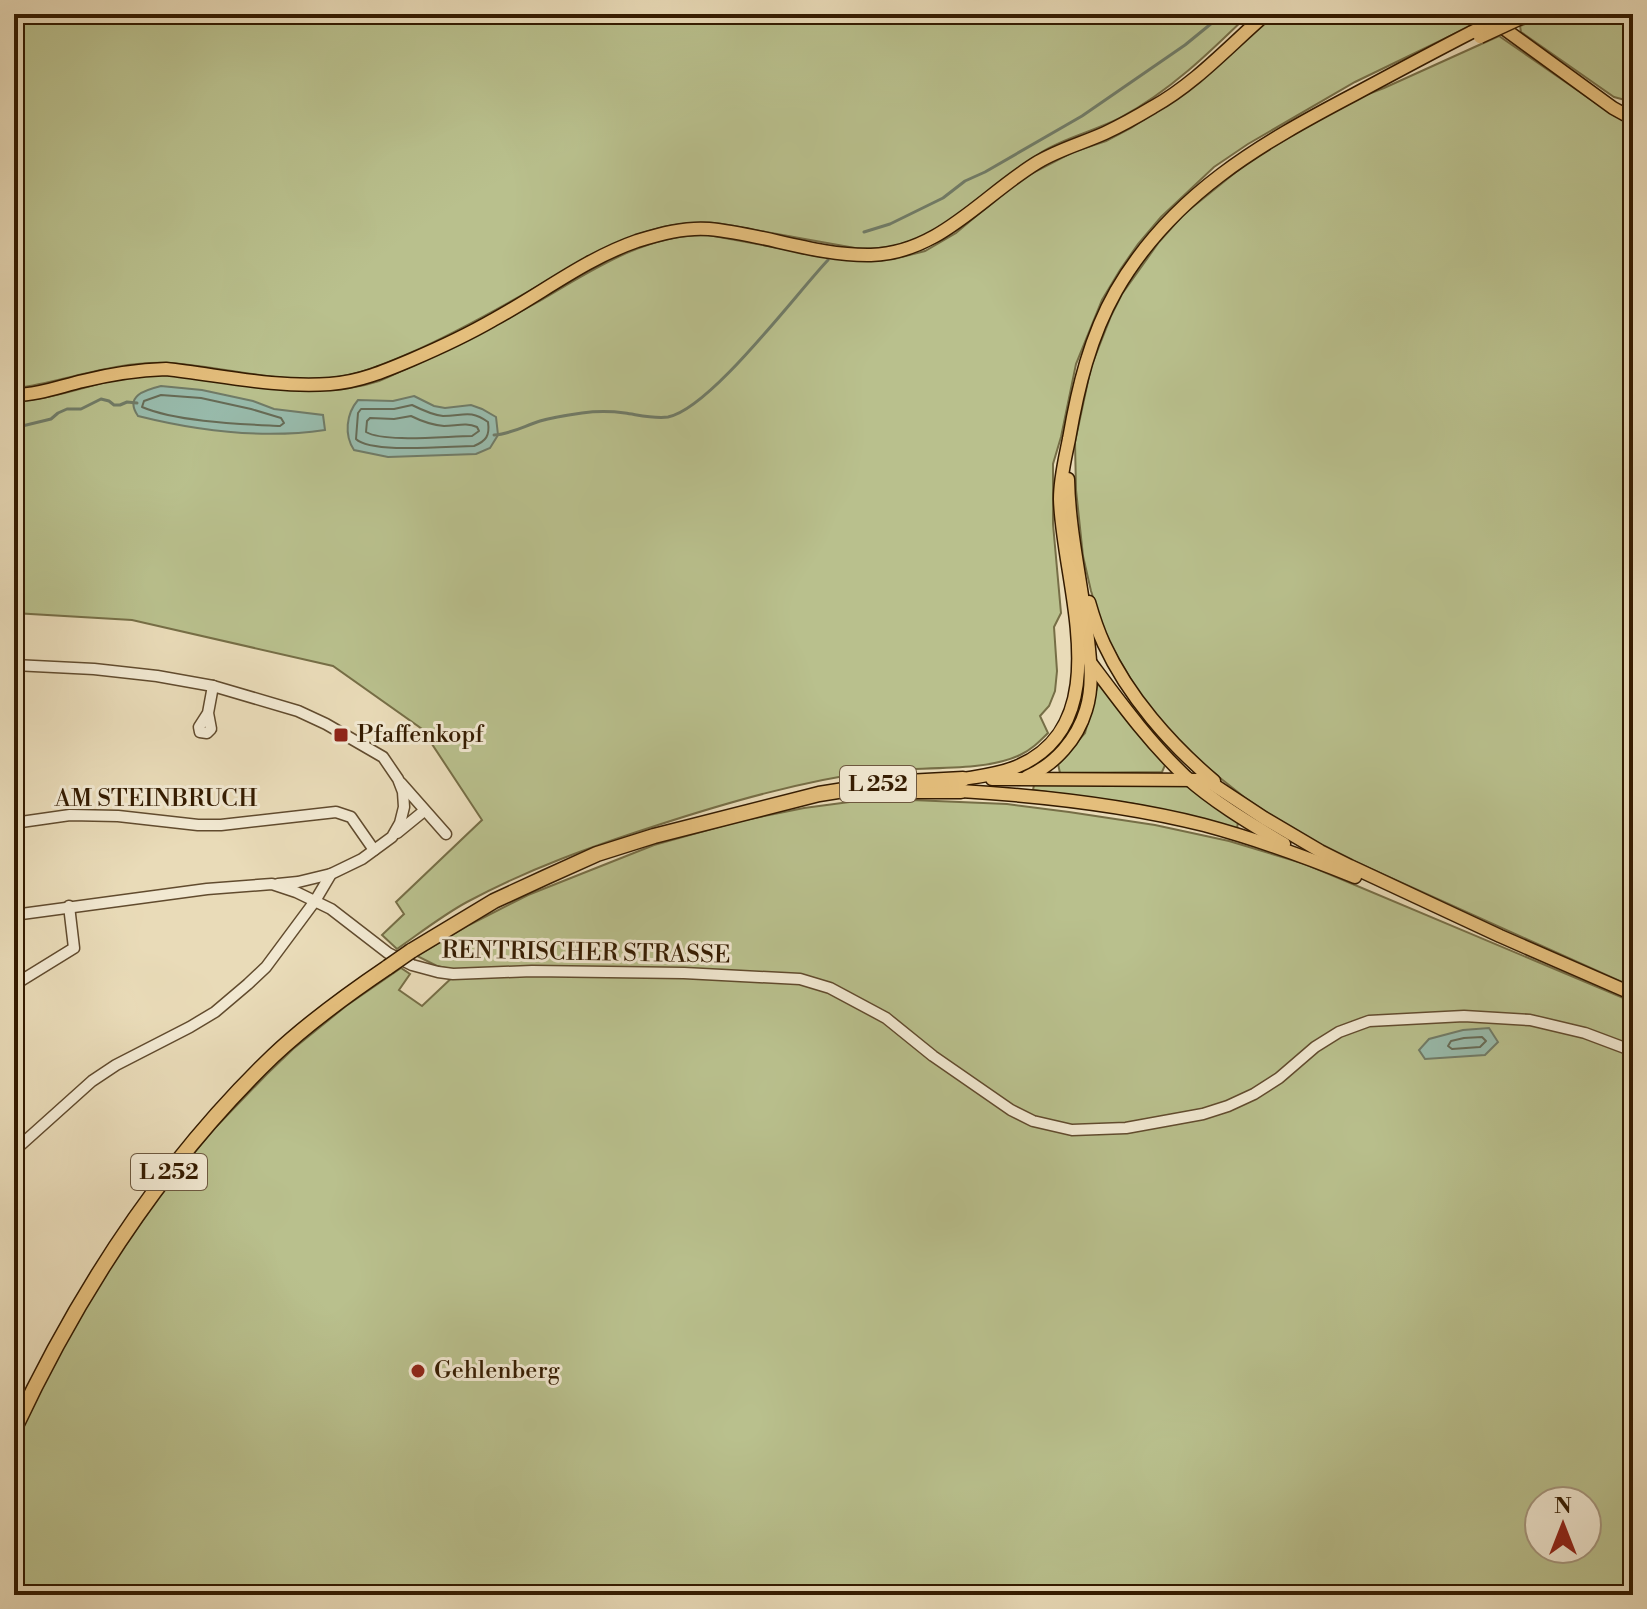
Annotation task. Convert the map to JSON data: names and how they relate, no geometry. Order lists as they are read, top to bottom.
{
  "streets": {
    "highway": ["L 252"],
    "street": ["AM STEINBRUCH", "RENTRISCHER STRASSE"]
  },
  "places": {
    "transit": ["Pfaffenkopf"],
    "other": ["Gehlenberg"]
  },
  "north": "top"
}
